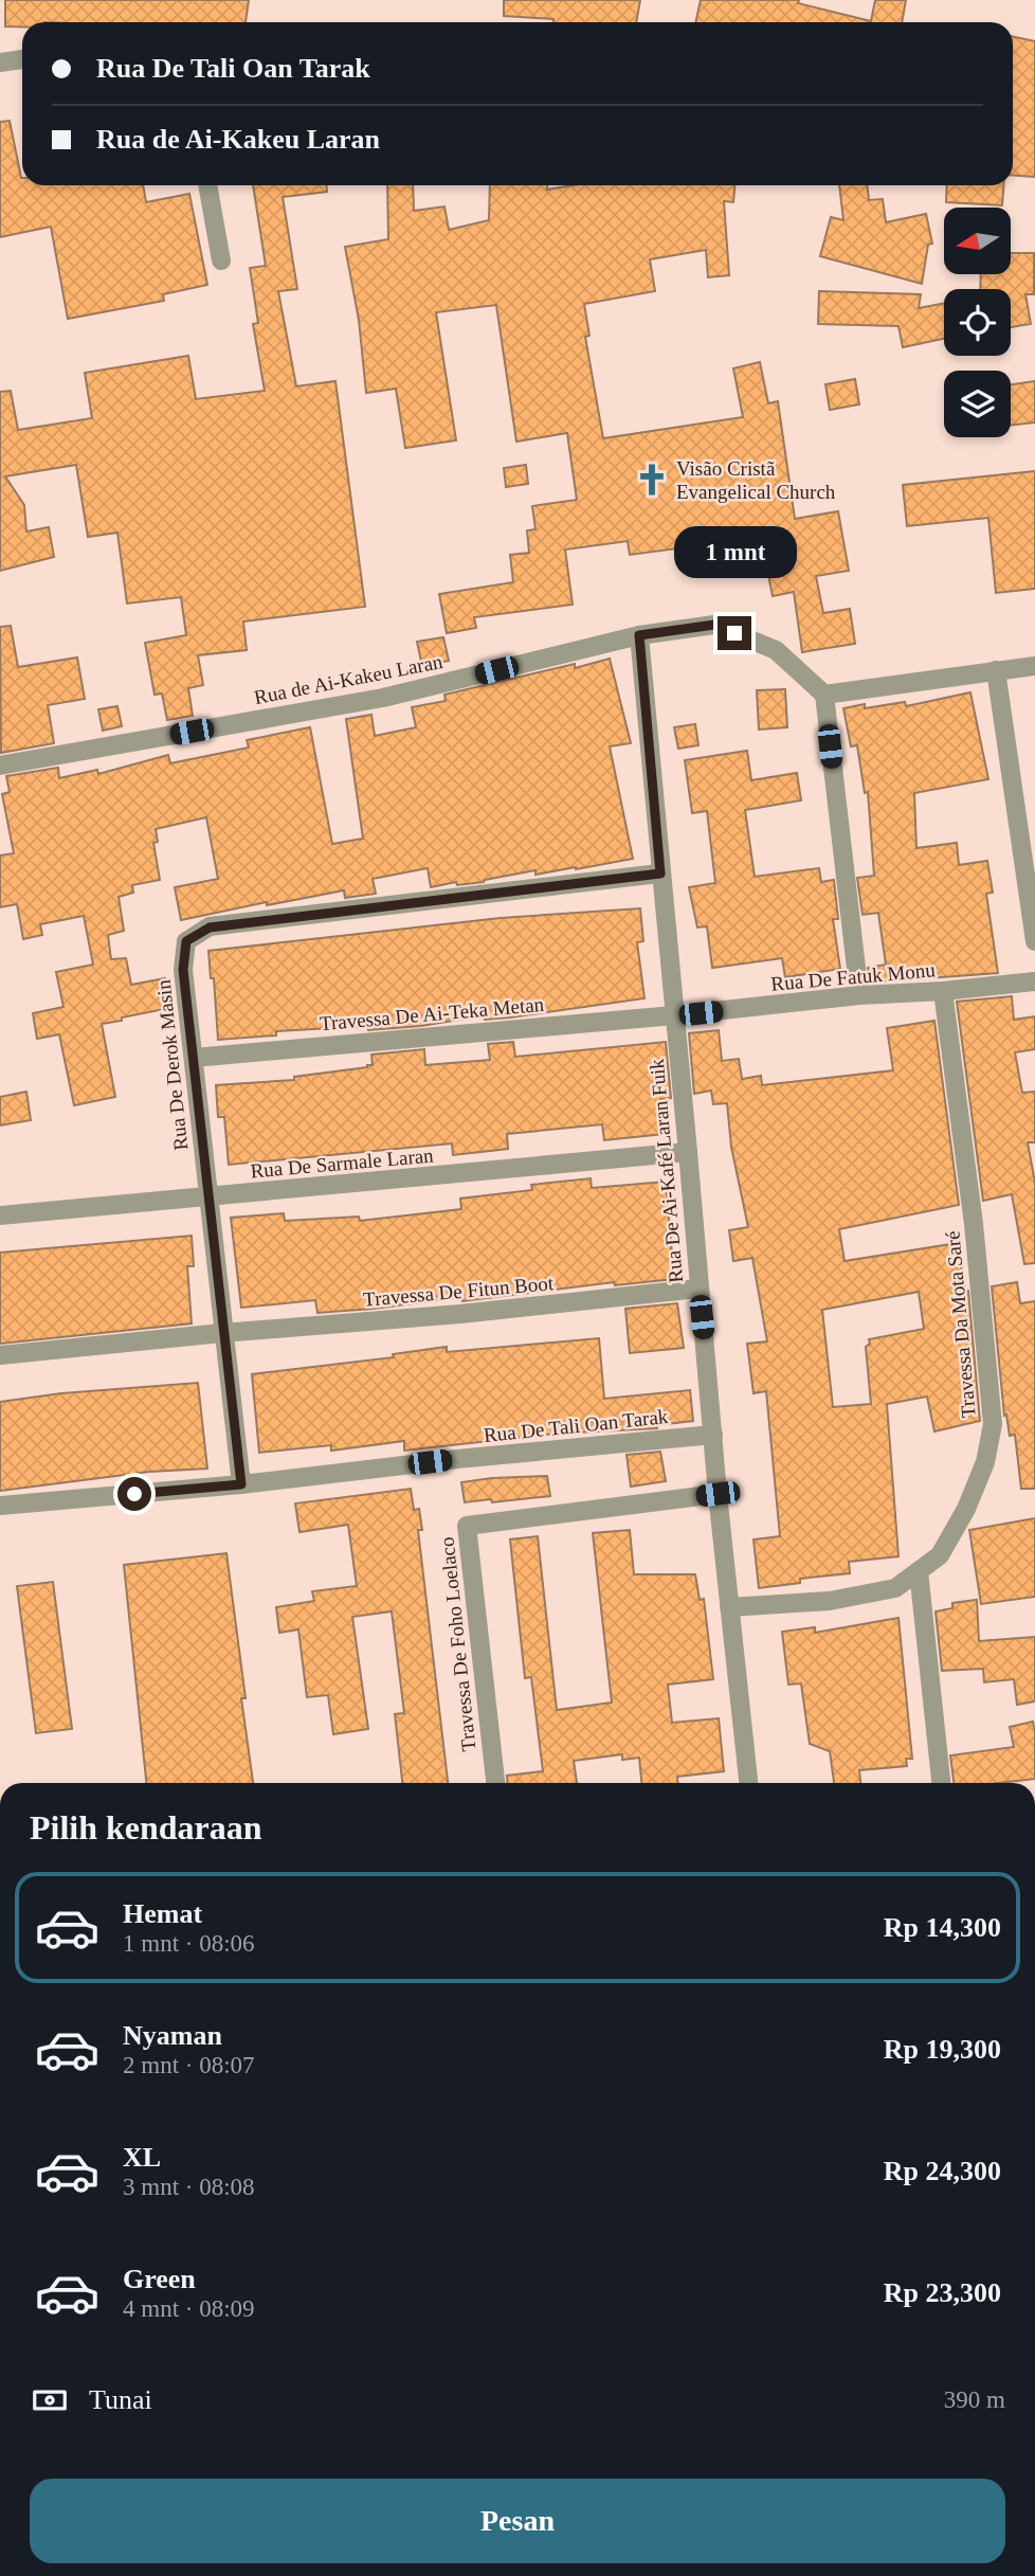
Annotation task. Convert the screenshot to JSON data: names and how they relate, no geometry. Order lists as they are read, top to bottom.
{
  "streets": {
    "street": [
      "Rua de Ai-Kakeu Laran",
      "Rua De Fatuk Monu",
      "Travessa De Ai-Teka Metan",
      "Rua De Derok Masin",
      "Rua De Sarmale Laran",
      "Rua De Ai-Kafé Laran Fuik",
      "Travessa De Fitun Boot",
      "Travessa Da Mota Saré",
      "Rua De Tali Oan Tarak",
      "Travessa De Foho Loelaco"
    ]
  },
  "crossings": [
    ["Rua de Ai-Kakeu Laran", "Rua De Ai-Kafé Laran Fuik"],
    ["Rua De Fatuk Monu", "Travessa De Ai-Teka Metan"],
    ["Rua De Fatuk Monu", "Rua De Ai-Kafé Laran Fuik"],
    ["Rua De Fatuk Monu", "Travessa Da Mota Saré"],
    ["Travessa De Ai-Teka Metan", "Rua De Derok Masin"],
    ["Travessa De Ai-Teka Metan", "Rua De Ai-Kafé Laran Fuik"],
    ["Rua De Derok Masin", "Rua De Sarmale Laran"],
    ["Rua De Derok Masin", "Rua De Ai-Kafé Laran Fuik"],
    ["Rua De Derok Masin", "Travessa De Fitun Boot"],
    ["Rua De Derok Masin", "Rua De Tali Oan Tarak"],
    ["Rua De Sarmale Laran", "Rua De Ai-Kafé Laran Fuik"],
    ["Rua De Ai-Kafé Laran Fuik", "Travessa De Fitun Boot"],
    ["Rua De Ai-Kafé Laran Fuik", "Travessa Da Mota Saré"],
    ["Rua De Ai-Kafé Laran Fuik", "Rua De Tali Oan Tarak"],
    ["Rua De Ai-Kafé Laran Fuik", "Travessa De Foho Loelaco"]
  ],
  "places": {
    "church": ["Visão Cristã Evangelical Church"]
  },
  "north": "left",
  "page": {
    "banner": ["Rua De Tali Oan Tarak", "Rua de Ai-Kakeu Laran"],
    "bubble": "1 mnt",
    "heading": "Pilih kendaraan",
    "list": [
      {
        "name": "Hemat",
        "note": "1 mnt · 08:06",
        "value": "Rp 14,300"
      },
      {
        "name": "Nyaman",
        "note": "2 mnt · 08:07",
        "value": "Rp 19,300"
      },
      {
        "name": "XL",
        "note": "3 mnt · 08:08",
        "value": "Rp 24,300"
      },
      {
        "name": "Green",
        "note": "4 mnt · 08:09",
        "value": "Rp 23,300"
      }
    ],
    "pay": ["Tunai", "390 m"],
    "buttons": "Pesan"
  }
}
